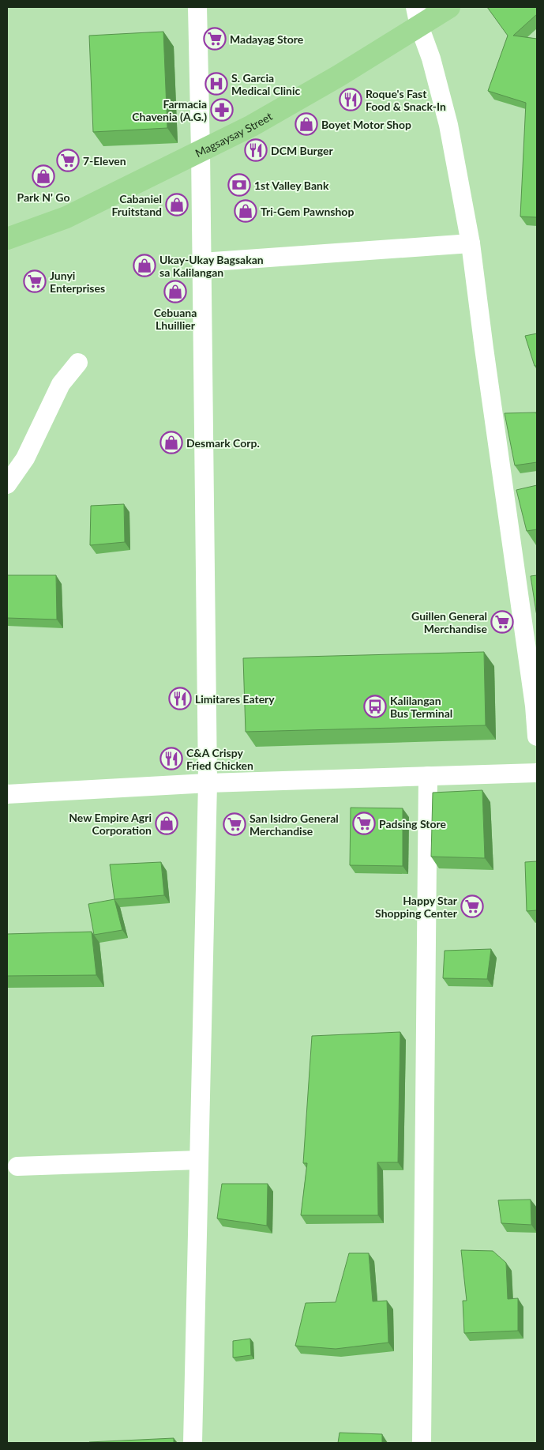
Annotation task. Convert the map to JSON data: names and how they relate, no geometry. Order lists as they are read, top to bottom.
{
  "streets": {
    "main road": ["Magsaysay Street"]
  },
  "places": {
    "supermarket": [
      "Madayag Store",
      "7-Eleven",
      "Junyi Enterprises",
      "Guillen General Merchandise",
      "Padsing Store",
      "San Isidro General Merchandise",
      "Happy Star Shopping Center"
    ],
    "hospital": ["S. Garcia Medical Clinic"],
    "restaurant": [
      "Roque's Fast Food & Snack-In",
      "DCM Burger",
      "Limitares Eatery",
      "C&A Crispy Fried Chicken"
    ],
    "pharmacy": ["Farmacia Chavenia (A.G.)"],
    "shop": [
      "Boyet Motor Shop",
      "Park N' Go",
      "Cabaniel Fruitstand",
      "Tri-Gem Pawnshop",
      "Ukay-Ukay Bagsakan sa Kalilangan",
      "Cebuana Lhuillier",
      "Desmark Corp.",
      "New Empire Agri Corporation"
    ],
    "bank": ["1st Valley Bank"],
    "bus stop": ["Kalilangan Bus Terminal"]
  }
}
